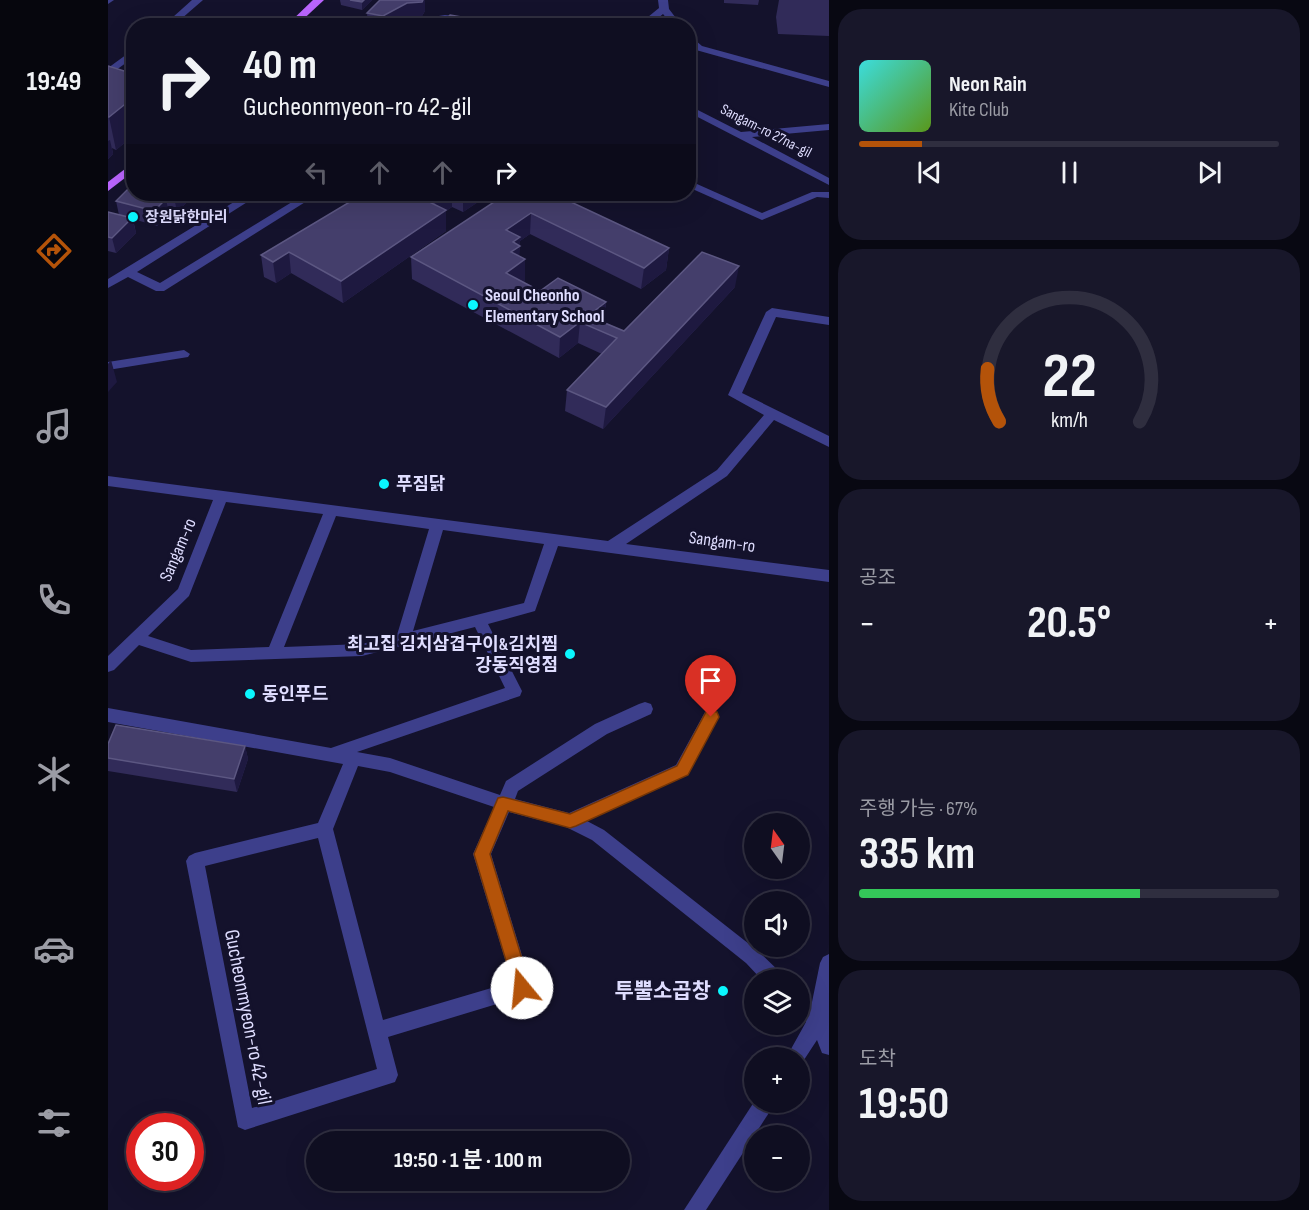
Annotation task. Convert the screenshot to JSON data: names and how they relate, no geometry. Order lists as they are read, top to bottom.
{
  "streets": {
    "street": ["Sangam-ro 27na-gil", "Sangam-ro", "Gucheonmyeon-ro 42-gil"]
  },
  "places": [
    "장원닭한마리",
    "Seoul Cheonho Elementary School",
    "푸짐닭",
    "최고집 김치삼겹구이&김치찜 강동직영점",
    "동인푸드",
    "투뿔소곱창"
  ],
  "north": "top",
  "page": {
    "tabs": "19:49",
    "turn": ["40 m", "Gucheonmyeon-ro 42-gil"],
    "song": ["Neon Rain", "Kite Club"],
    "tile": [
      "공조",
      ["주행 가능 · 67%", "335 km"],
      ["도착", "19:50"]
    ],
    "heat": ["−", "20.5°", "+"],
    "map_buttons": ["+", "−"],
    "limit": "30",
    "trip": "19:50 · 1 분 · 100 m",
    "gauge": ["22", "km/h"]
  }
}
